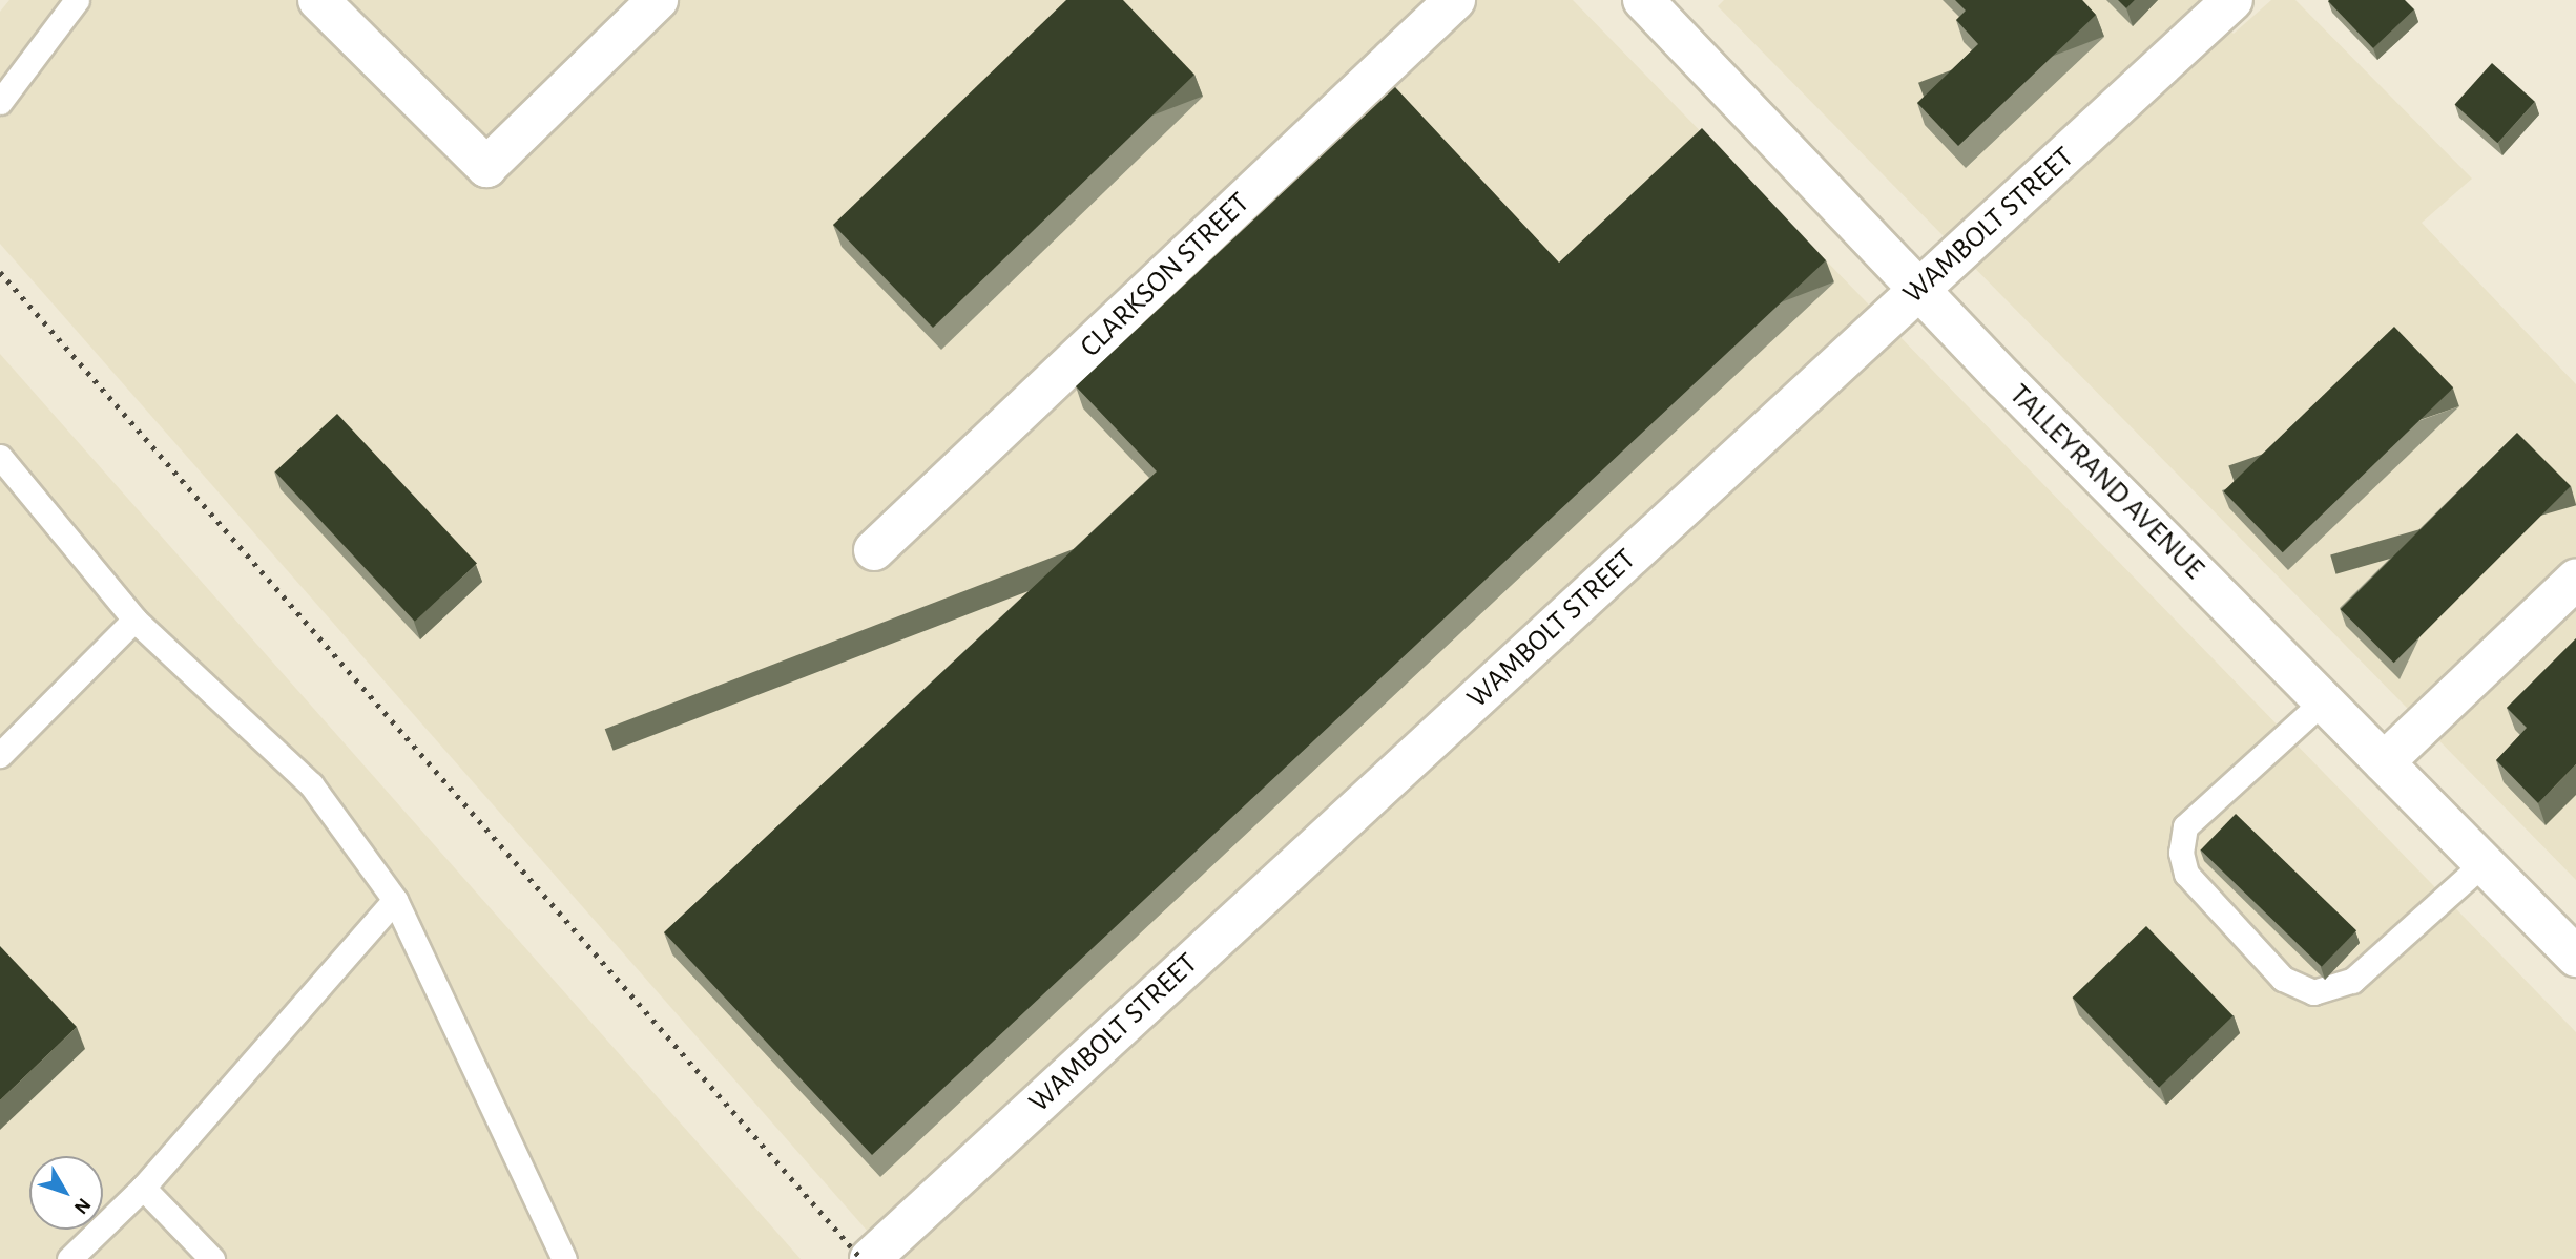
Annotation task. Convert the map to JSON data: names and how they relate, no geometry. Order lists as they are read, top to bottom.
{
  "streets": {
    "street": ["WAMBOLT STREET", "CLARKSON STREET", "TALLEYRAND AVENUE"]
  },
  "crossings": [
    ["WAMBOLT STREET", "TALLEYRAND AVENUE"]
  ],
  "north": "bottom right"
}
